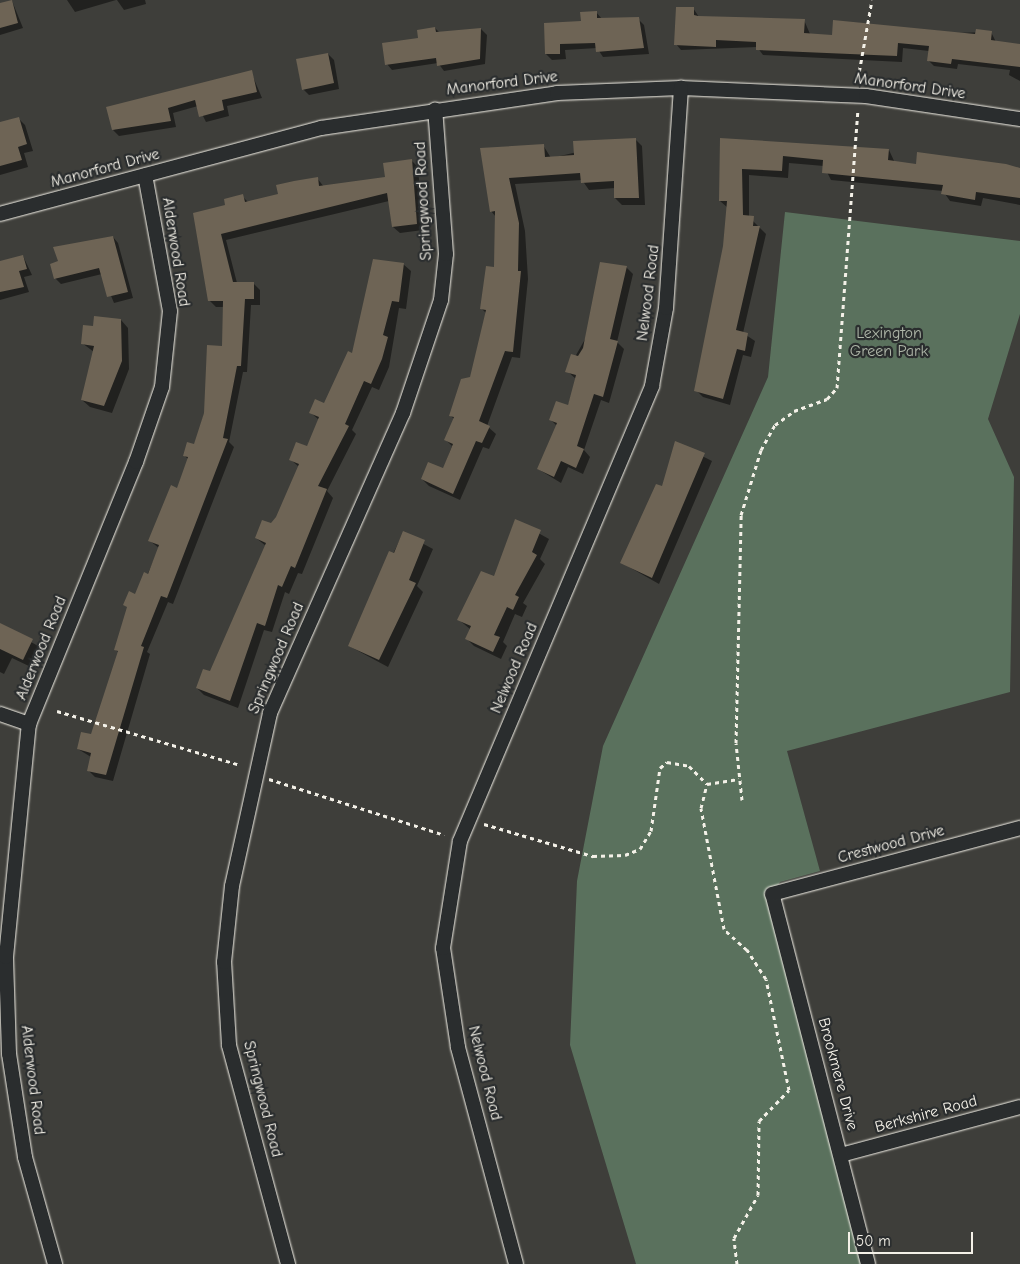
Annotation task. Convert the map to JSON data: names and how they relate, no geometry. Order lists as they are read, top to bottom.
{
  "streets": {
    "street": [
      "Manorford Drive",
      "Springwood Road",
      "Alderwood Road",
      "Nelwood Road",
      "Crestwood Drive",
      "Brookmere Drive",
      "Berkshire Road"
    ]
  },
  "crossings": [
    ["Manorford Drive", "Springwood Road"],
    ["Manorford Drive", "Alderwood Road"],
    ["Manorford Drive", "Nelwood Road"],
    ["Crestwood Drive", "Brookmere Drive"],
    ["Brookmere Drive", "Berkshire Road"]
  ],
  "parks": ["Lexington Green Park"],
  "scale_bar": "50 m"
}
